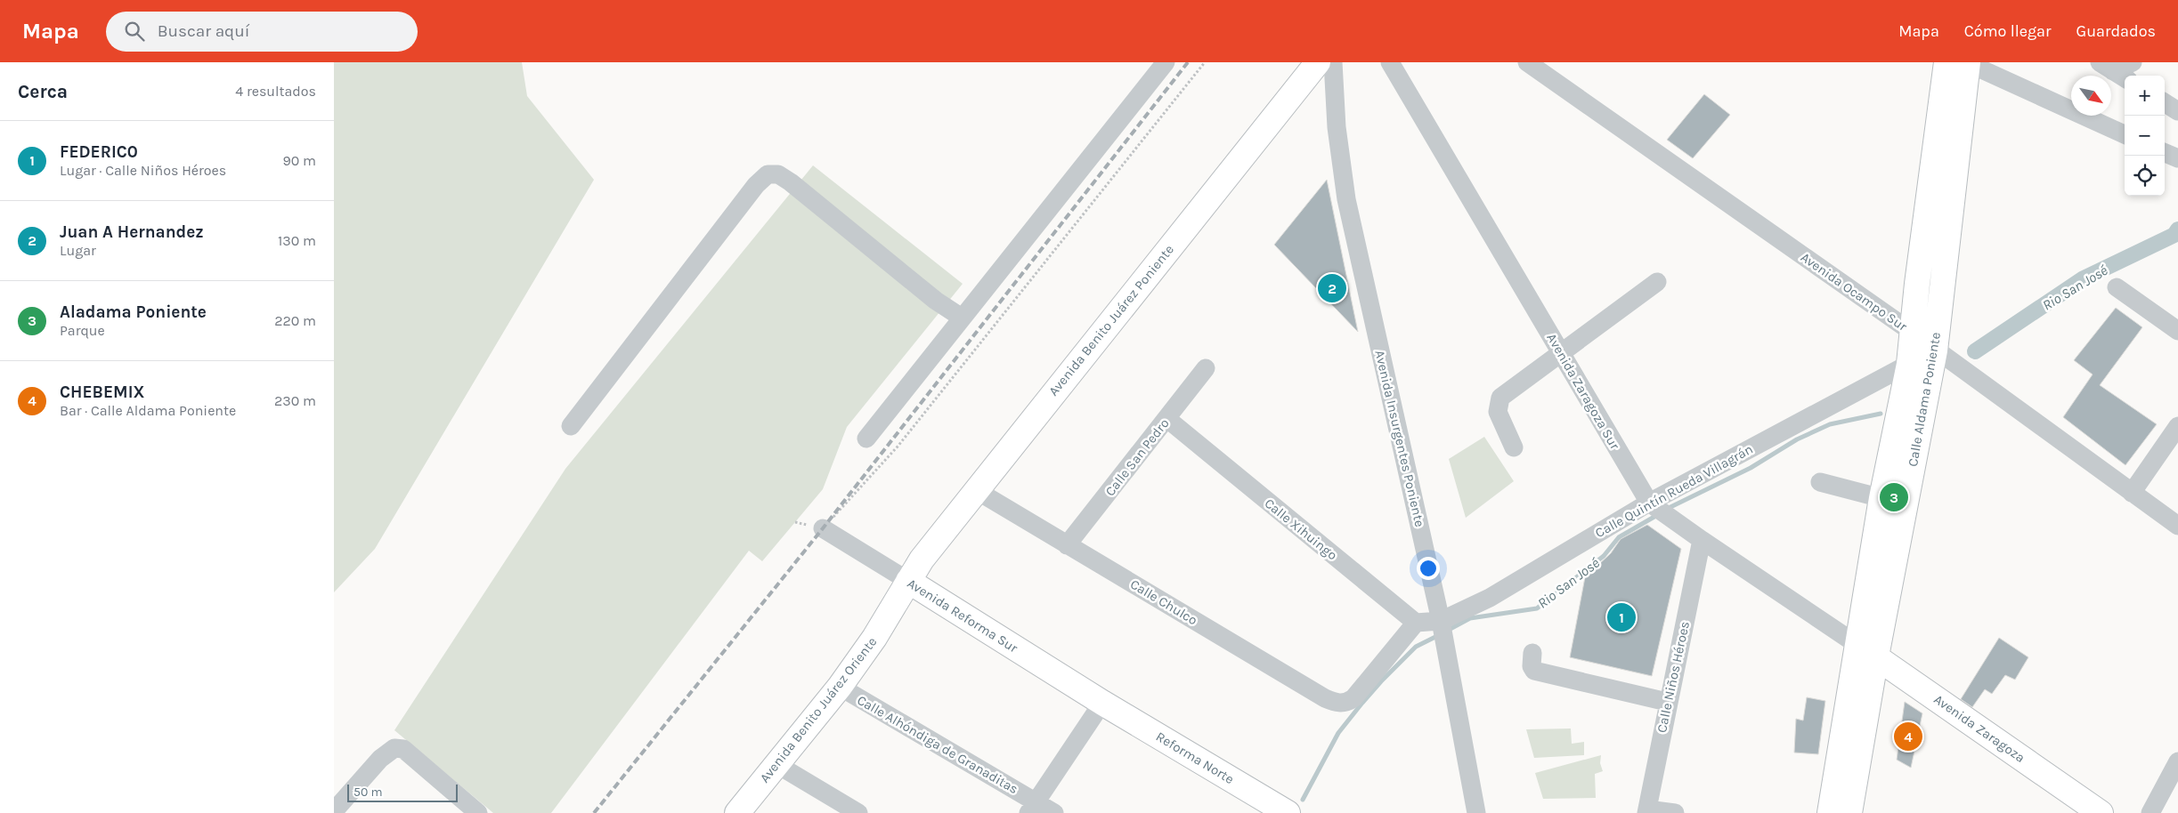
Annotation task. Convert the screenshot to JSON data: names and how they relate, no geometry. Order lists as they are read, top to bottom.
{
  "streets": {
    "main road": [
      "Avenida Benito Juárez Poniente",
      "Calle Aldama Poniente",
      "Avenida Reforma Sur",
      "Avenida Benito Juárez Oriente",
      "Avenida Zaragoza",
      "Reforma Norte"
    ],
    "street": [
      "Avenida Ocampo Sur",
      "Avenida Zaragoza Sur",
      "Avenida Insurgentes Poniente",
      "Calle San Pedro",
      "Calle Quintín Rueda Villagrán",
      "Calle Xihuingo",
      "Calle Chulco",
      "Calle Niños Héroes",
      "Calle Alhóndiga de Granaditas"
    ]
  },
  "crossings": [
    ["Avenida Ocampo Sur", "Calle Aldama Poniente"],
    ["Avenida Benito Juárez Poniente", "Calle Chulco"],
    ["Avenida Benito Juárez Poniente", "Avenida Reforma Sur"],
    ["Avenida Benito Juárez Poniente", "Avenida Benito Juárez Oriente"],
    ["Avenida Zaragoza Sur", "Calle Aldama Poniente"],
    ["Avenida Zaragoza Sur", "Calle Quintín Rueda Villagrán"],
    ["Avenida Zaragoza Sur", "Calle Niños Héroes"],
    ["Avenida Zaragoza Sur", "Avenida Zaragoza"],
    ["Calle Aldama Poniente", "Calle Quintín Rueda Villagrán"],
    ["Calle Aldama Poniente", "Avenida Zaragoza"],
    ["Avenida Insurgentes Poniente", "Calle Quintín Rueda Villagrán"],
    ["Calle San Pedro", "Calle Xihuingo"],
    ["Calle San Pedro", "Calle Chulco"],
    ["Calle Xihuingo", "Calle Chulco"],
    ["Avenida Reforma Sur", "Avenida Benito Juárez Oriente"],
    ["Avenida Reforma Sur", "Reforma Norte"],
    ["Avenida Benito Juárez Oriente", "Calle Alhóndiga de Granaditas"]
  ],
  "water": ["Rio San José"],
  "scale_bar": "50 m",
  "north": "bottom right",
  "page": {
    "header": "Mapa",
    "search": "Buscar aquí",
    "nav": ["Mapa", "Cómo llegar", "Guardados"],
    "heading": ["Cerca", "4 resultados"],
    "map_buttons": ["+", "−"],
    "list": [
      {
        "mark": "1",
        "name": "FEDERIC0",
        "note": "Lugar · Calle Niños Héroes",
        "value": "90 m"
      },
      {
        "mark": "2",
        "name": "Juan A Hernandez",
        "note": "Lugar",
        "value": "130 m"
      },
      {
        "mark": "3",
        "name": "Aladama Poniente",
        "note": "Parque",
        "value": "220 m"
      },
      {
        "mark": "4",
        "name": "CHEBEMIX",
        "note": "Bar · Calle Aldama Poniente",
        "value": "230 m"
      }
    ],
    "pins": [
      "2",
      "3",
      "1",
      "4"
    ],
    "scale": "50 m"
  }
}
